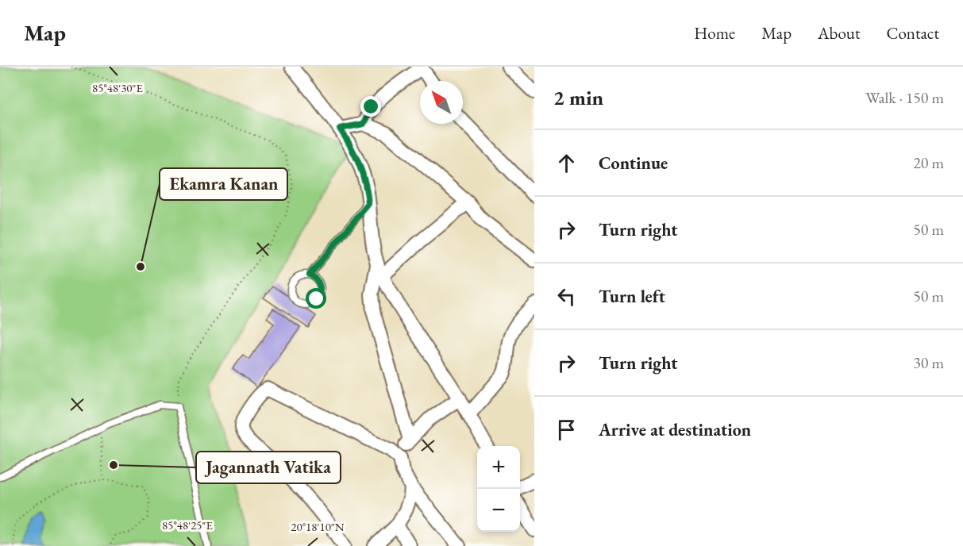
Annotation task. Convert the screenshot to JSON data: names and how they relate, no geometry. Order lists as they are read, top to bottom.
{
  "places": ["Ekamra Kanan", "Jagannath Vatika"],
  "north": "top left",
  "page": {
    "header": "Map",
    "nav": [
      "Home",
      "Map",
      "About",
      "Contact"
    ],
    "heading": ["2 min", "Walk · 150 m"],
    "list": [
      ["Continue", "20 m"],
      ["Turn right", "50 m"],
      ["Turn left", "50 m"],
      ["Turn right", "30 m"],
      "Arrive at destination"
    ],
    "map_buttons": ["+", "−"]
  },
  "coordinates": ["85°48'30\"E", "85°48'25\"E", "20°18'10\"N"]
}
